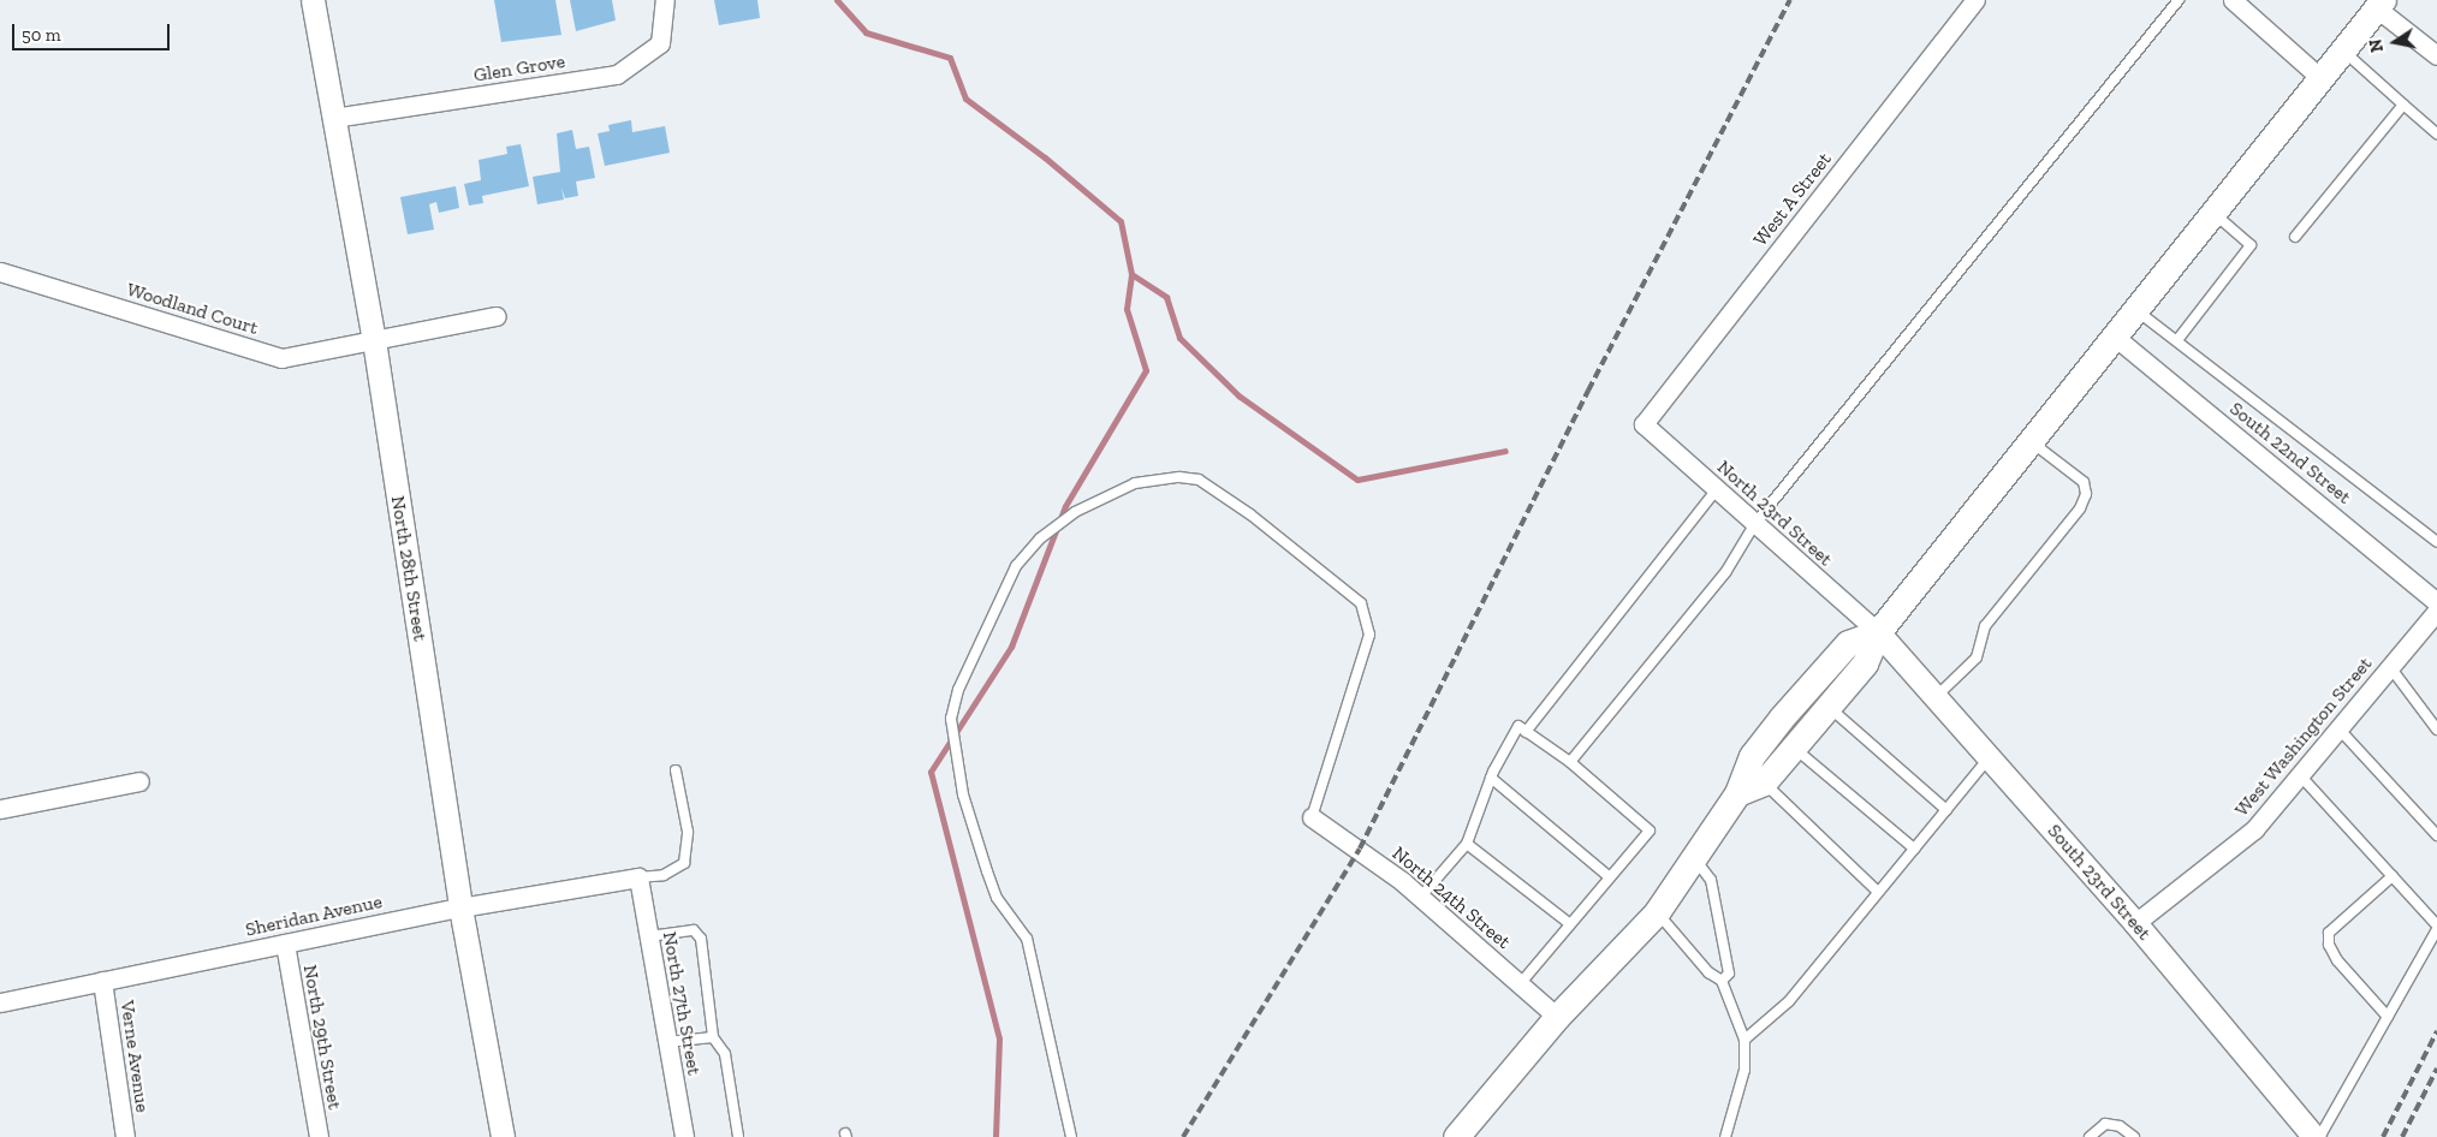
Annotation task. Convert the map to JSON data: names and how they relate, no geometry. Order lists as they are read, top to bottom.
{
  "streets": {
    "street": [
      "Glen Grove",
      "West A Street",
      "Woodland Court",
      "South 22nd Street",
      "North 23rd Street",
      "North 28th Street",
      "West Washington Street",
      "South 23rd Street",
      "North 24th Street",
      "Sheridan Avenue",
      "North 27th Street",
      "North 29th Street",
      "Verne Avenue"
    ]
  },
  "crossings": [
    ["Glen Grove", "North 28th Street"],
    ["West A Street", "North 23rd Street"],
    ["Woodland Court", "North 28th Street"],
    ["North 23rd Street", "South 23rd Street"],
    ["North 28th Street", "Sheridan Avenue"],
    ["West Washington Street", "South 23rd Street"],
    ["Sheridan Avenue", "North 27th Street"],
    ["Sheridan Avenue", "North 29th Street"],
    ["Sheridan Avenue", "Verne Avenue"]
  ],
  "scale_bar": "50 m",
  "north": "left"
}
